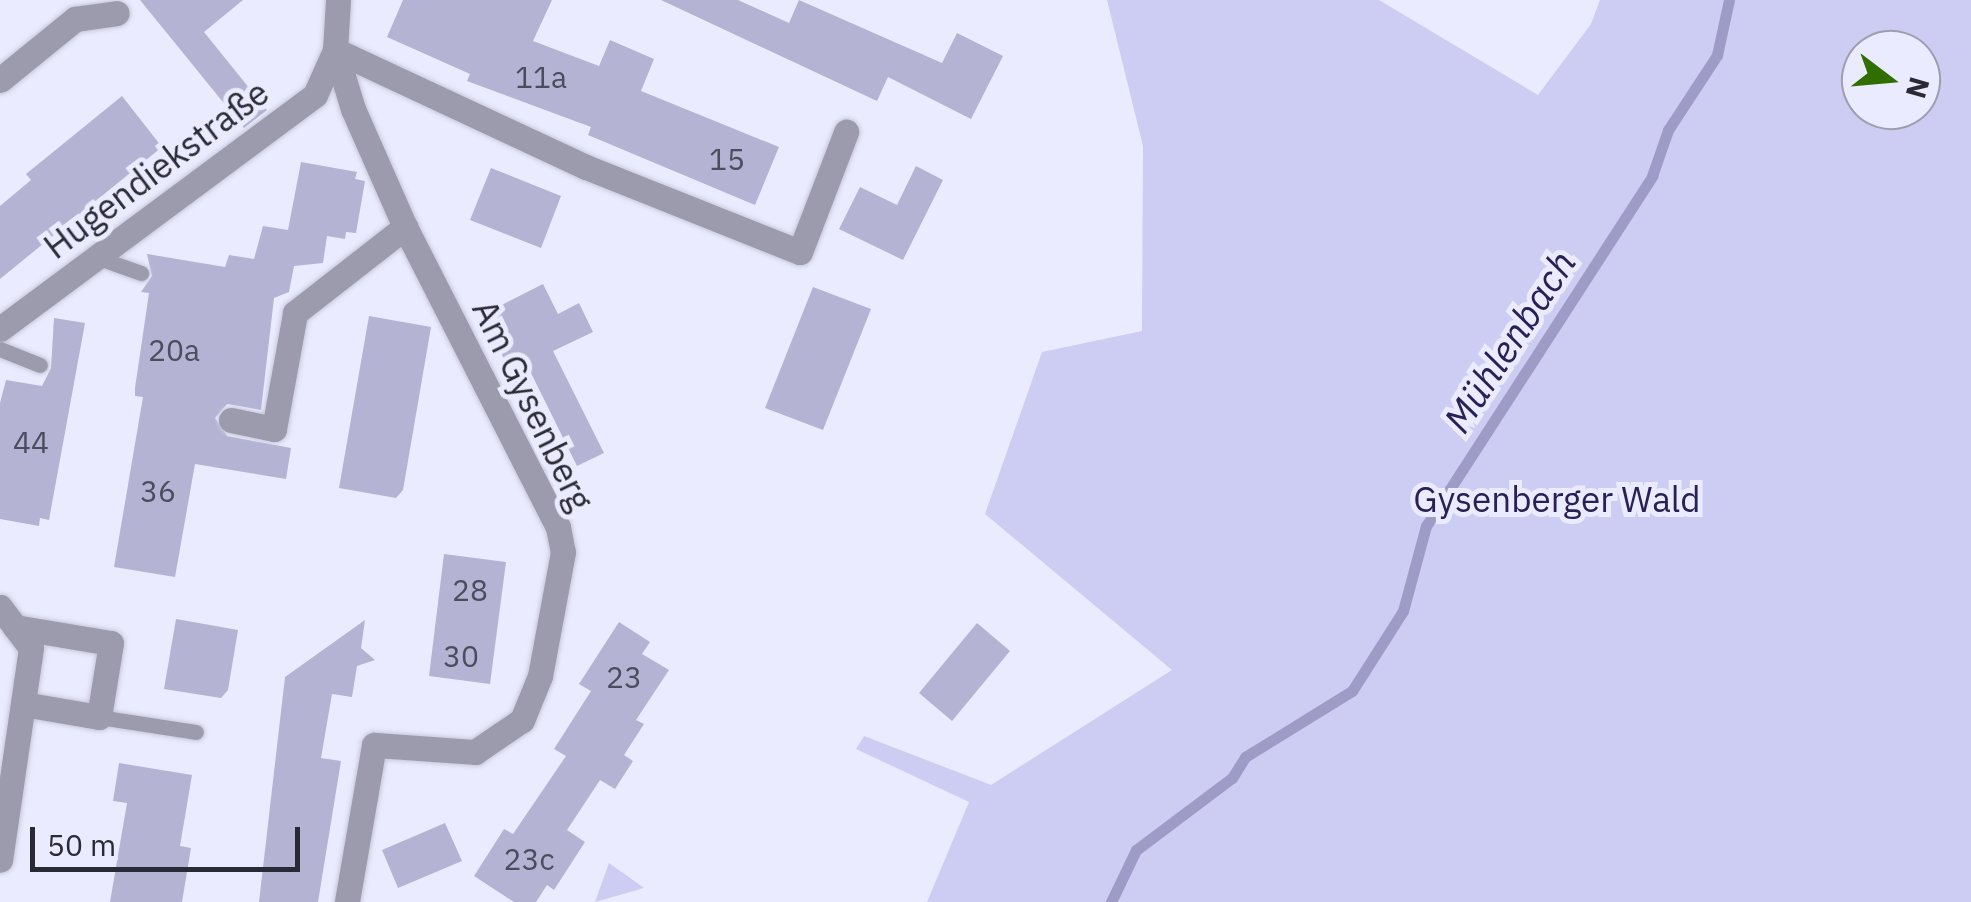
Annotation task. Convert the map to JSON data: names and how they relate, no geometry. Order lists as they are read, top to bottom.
{
  "streets": {
    "street": ["Hugendiekstraße", "Am Gysenberg"]
  },
  "crossings": [
    ["Hugendiekstraße", "Am Gysenberg"]
  ],
  "water": ["Mühlenbach"],
  "parks": ["Gysenberger Wald"],
  "house_numbers": [
    "11a",
    "15",
    "20a",
    "44",
    "36",
    "28",
    "30",
    "23",
    "23c"
  ],
  "scale_bar": "50 m",
  "north": "right"
}
